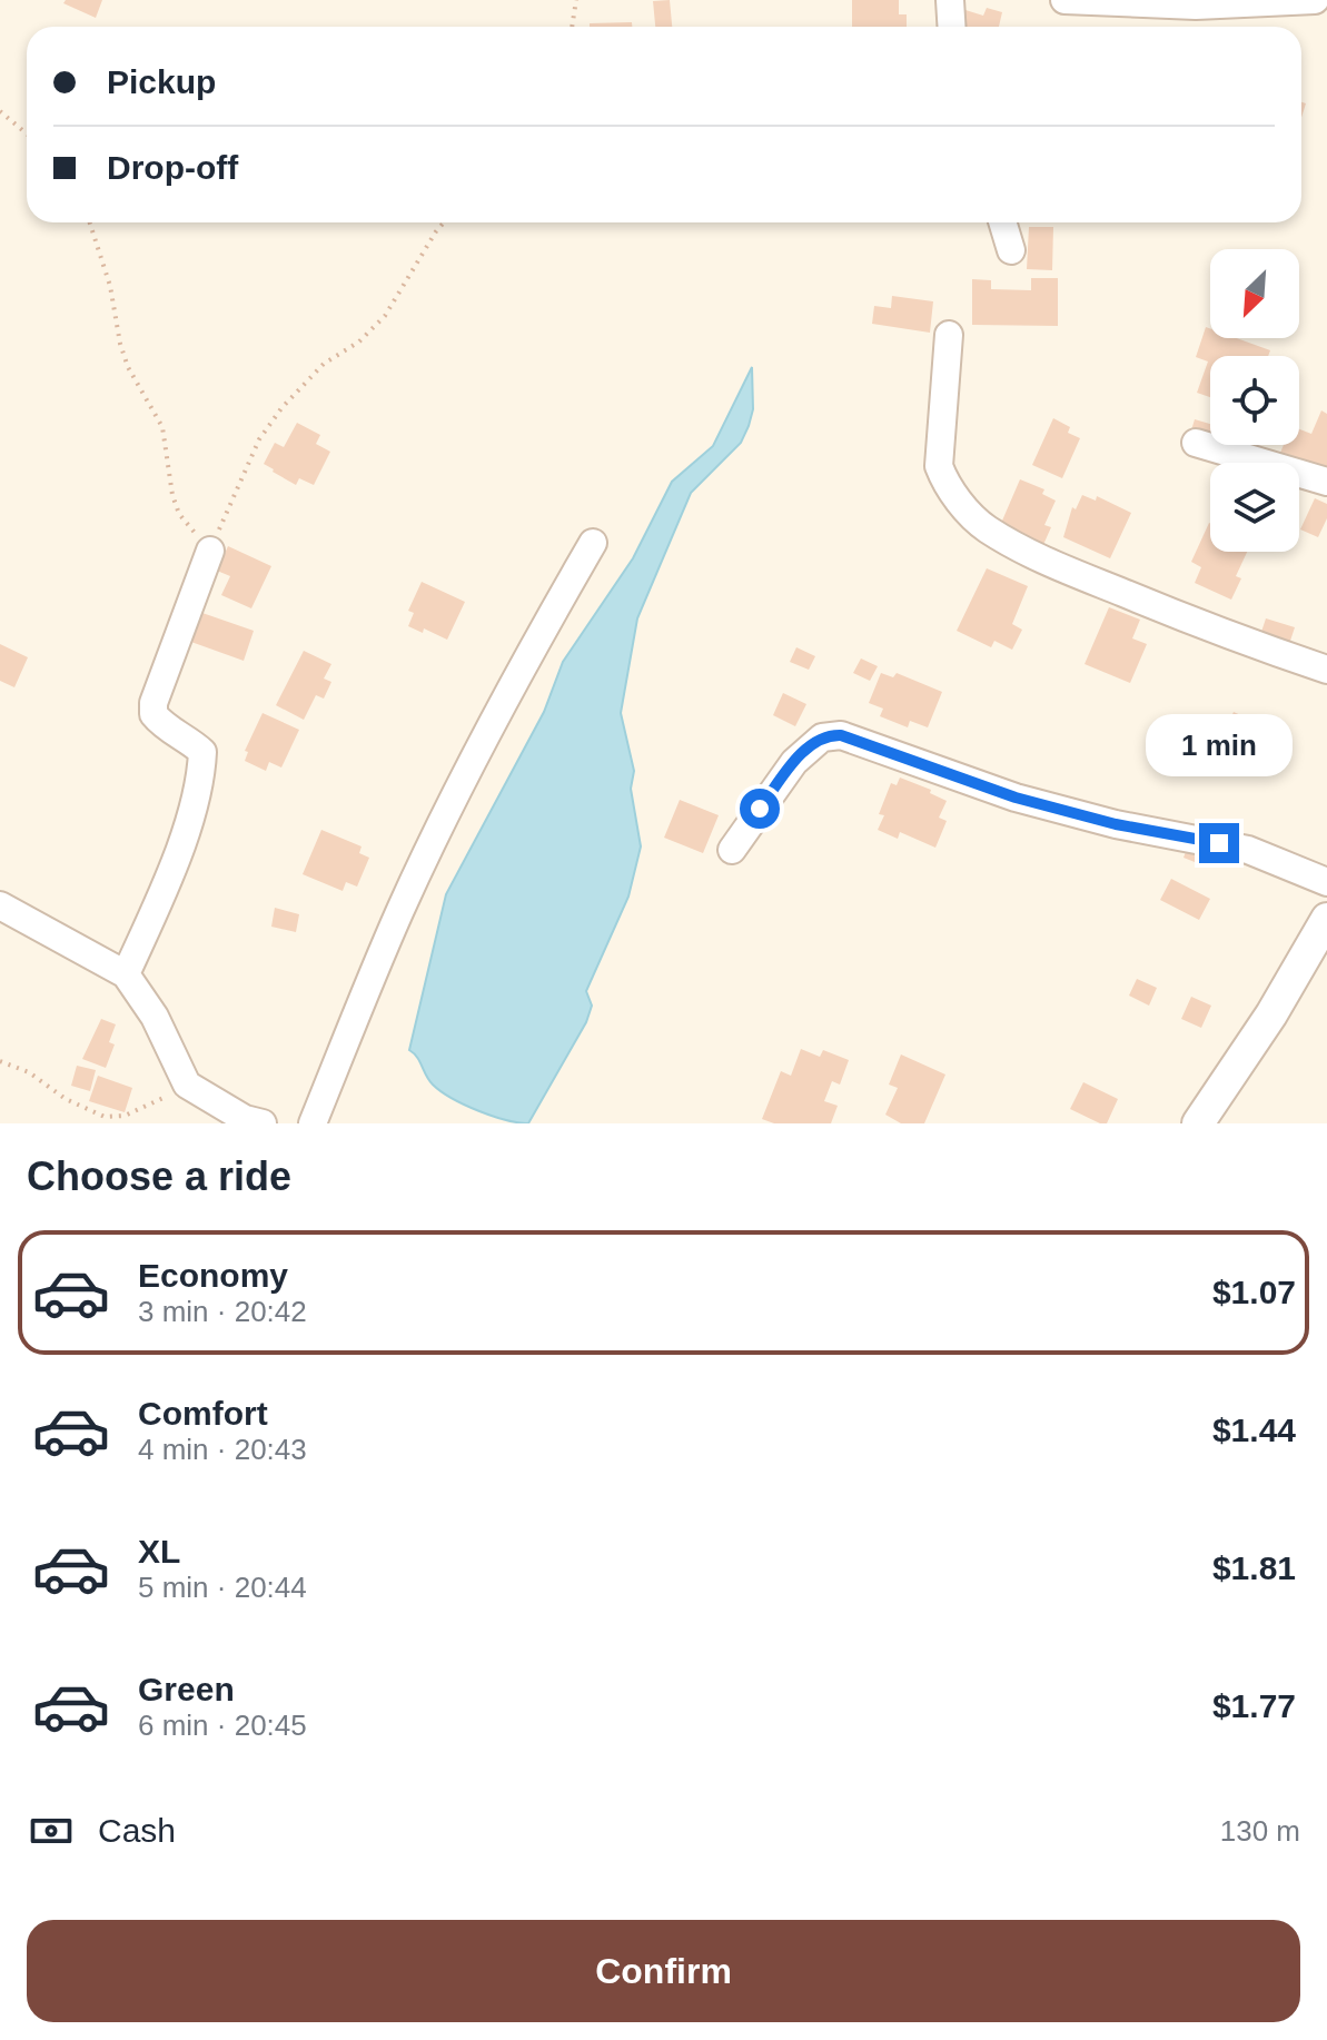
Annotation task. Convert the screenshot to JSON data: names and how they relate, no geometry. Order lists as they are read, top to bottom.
{
  "north": "bottom left",
  "page": {
    "banner": ["Pickup", "Drop-off"],
    "bubble": "1 min",
    "heading": "Choose a ride",
    "list": [
      {
        "name": "Economy",
        "note": "3 min · 20:42",
        "value": "$1.07"
      },
      {
        "name": "Comfort",
        "note": "4 min · 20:43",
        "value": "$1.44"
      },
      {
        "name": "XL",
        "note": "5 min · 20:44",
        "value": "$1.81"
      },
      {
        "name": "Green",
        "note": "6 min · 20:45",
        "value": "$1.77"
      }
    ],
    "pay": ["Cash", "130 m"],
    "buttons": "Confirm"
  }
}
